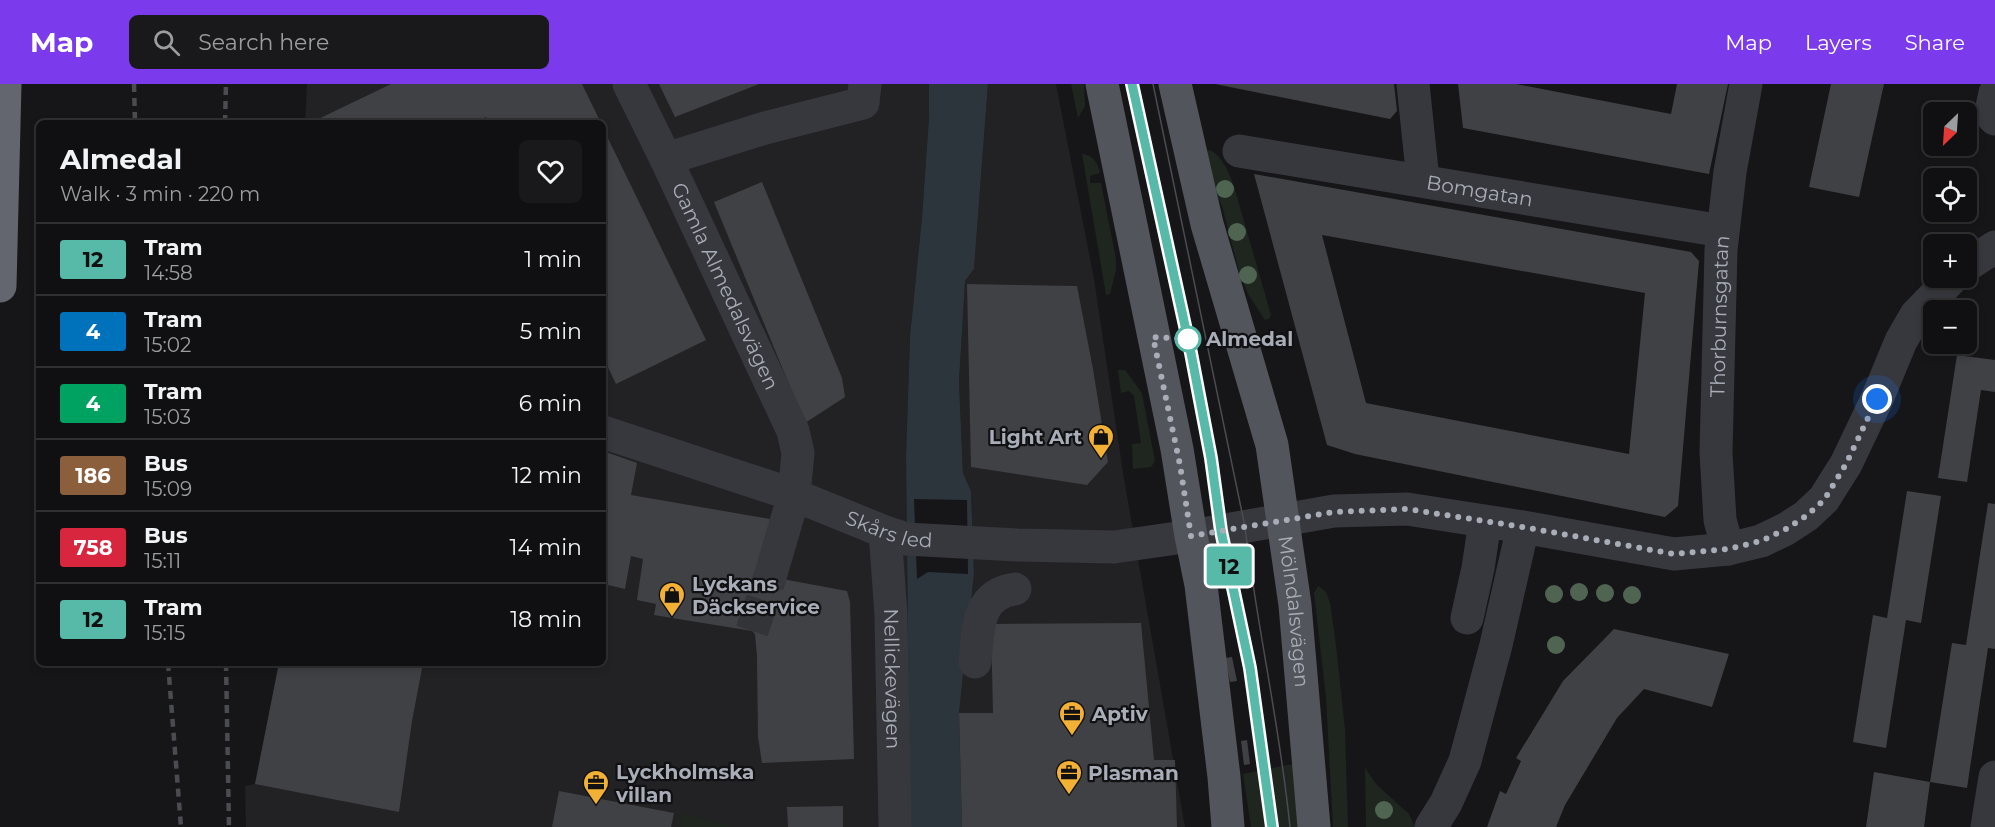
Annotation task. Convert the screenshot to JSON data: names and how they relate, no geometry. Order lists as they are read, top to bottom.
{
  "streets": {
    "main road": ["Mölndalsvägen"],
    "street": [
      "Bomgatan",
      "Gamla Almedalsvägen",
      "Thorburnsgatan",
      "Skårs led",
      "Nellickevägen"
    ]
  },
  "crossings": [
    ["Bomgatan", "Thorburnsgatan"],
    ["Gamla Almedalsvägen", "Skårs led"],
    ["Thorburnsgatan", "Skårs led"],
    ["Skårs led", "Mölndalsvägen"],
    ["Skårs led", "Nellickevägen"]
  ],
  "places": {
    "other": ["Almedal"],
    "shop": ["Light Art", "Lyckans Däckservice"],
    "office": ["Aptiv", "Plasman", "Lyckholmska villan"]
  },
  "lines": ["tram line 12"],
  "north": "bottom left",
  "page": {
    "header": "Map",
    "search": "Search here",
    "nav": ["Map", "Layers", "Share"],
    "on_map": "12",
    "map_buttons": ["+", "−"],
    "heading": ["Almedal", "Walk · 3 min · 220 m"],
    "list": [
      {
        "mark": "12",
        "name": "Tram",
        "note": "14:58",
        "value": "1 min"
      },
      {
        "mark": "4",
        "name": "Tram",
        "note": "15:02",
        "value": "5 min"
      },
      {
        "mark": "4",
        "name": "Tram",
        "note": "15:03",
        "value": "6 min"
      },
      {
        "mark": "186",
        "name": "Bus",
        "note": "15:09",
        "value": "12 min"
      },
      {
        "mark": "758",
        "name": "Bus",
        "note": "15:11",
        "value": "14 min"
      },
      {
        "mark": "12",
        "name": "Tram",
        "note": "15:15",
        "value": "18 min"
      }
    ]
  }
}
